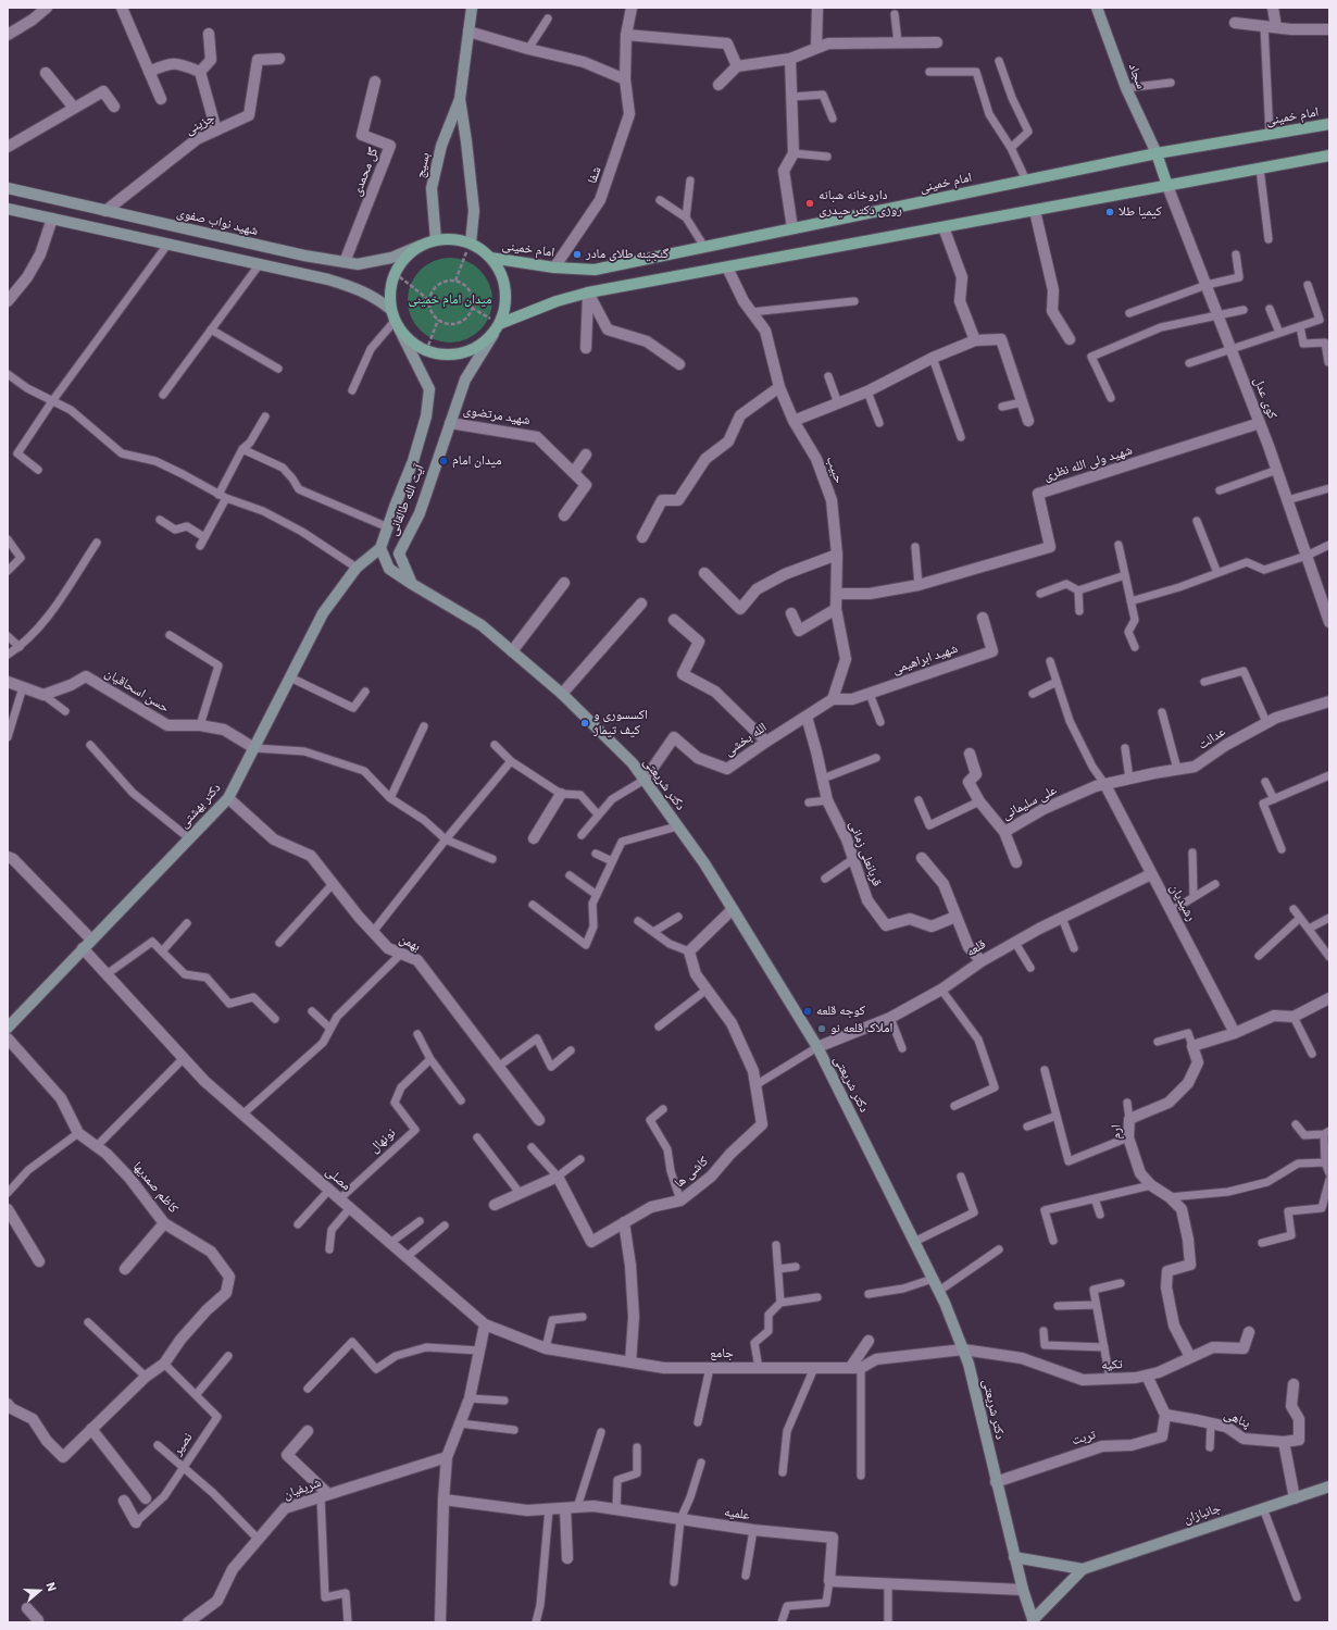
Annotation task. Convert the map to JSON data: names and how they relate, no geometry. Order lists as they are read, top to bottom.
{
  "streets": {
    "main road": [
      "سجاد",
      "امام خمینی",
      "بسیج",
      "شهید نواب صفوی",
      "آیت الله طالقانی",
      "دکتر شریعتی",
      "دکتر بهشتی",
      "جانبازان"
    ],
    "street": [
      "جزینی",
      "گل محمدی",
      "شفا",
      "کوی عدل",
      "شهید مرتضوی",
      "شهید ولی الله نظری",
      "حبیب",
      "شهید ابراهیمی",
      "حسن اسحاقیان",
      "عدالت",
      "الله بخشی",
      "علی سلیمانی",
      "قربانعلی زمانی",
      "رشیدیان",
      "بهمن",
      "قلعه",
      "ارم",
      "کاشی ها",
      "مصلی",
      "کاظم صمدیها",
      "جامع",
      "تکیه",
      "پناهی",
      "تربت",
      "نصیر",
      "شریفیان",
      "علمیه"
    ],
    "lane": ["نونهال"]
  },
  "crossings": [
    ["سجاد", "امام خمینی"],
    ["امام خمینی", "شفا"],
    ["جزینی", "شهید نواب صفوی"],
    ["گل محمدی", "شهید نواب صفوی"],
    ["کوی عدل", "شهید ولی الله نظری"],
    ["شهید مرتضوی", "آیت الله طالقانی"],
    ["شهید ولی الله نظری", "حبیب"],
    ["حبیب", "شهید ابراهیمی"],
    ["حبیب", "الله بخشی"],
    ["آیت الله طالقانی", "دکتر شریعتی"],
    ["آیت الله طالقانی", "دکتر بهشتی"],
    ["شهید ابراهیمی", "الله بخشی"],
    ["حسن اسحاقیان", "دکتر بهشتی"],
    ["عدالت", "علی سلیمانی"],
    ["عدالت", "رشیدیان"],
    ["الله بخشی", "دکتر شریعتی"],
    ["الله بخشی", "قربانعلی زمانی"],
    ["دکتر شریعتی", "قلعه"],
    ["دکتر شریعتی", "جامع"],
    ["دکتر شریعتی", "تکیه"],
    ["دکتر شریعتی", "تربت"],
    ["دکتر شریعتی", "جانبازان"],
    ["علی سلیمانی", "رشیدیان"],
    ["دکتر بهشتی", "بهمن"],
    ["دکتر بهشتی", "مصلی"],
    ["رشیدیان", "قلعه"],
    ["ارم", "تکیه"],
    ["نونهال", "مصلی"],
    ["مصلی", "جامع"],
    ["کاظم صمدیها", "نصیر"],
    ["جامع", "تکیه"],
    ["پناهی", "تربت"]
  ],
  "parks": ["میدان امام خمینی"],
  "places": [
    "داروخانه شبانه روزی دکتر حیدری",
    "کیمیا طلا",
    "گنجینه طلای مادر",
    "میدان امام",
    "اکسسوری و کیف تیماژ",
    "کوجه قلعه",
    "املاک قلعه نو"
  ],
  "north": "right"
}
